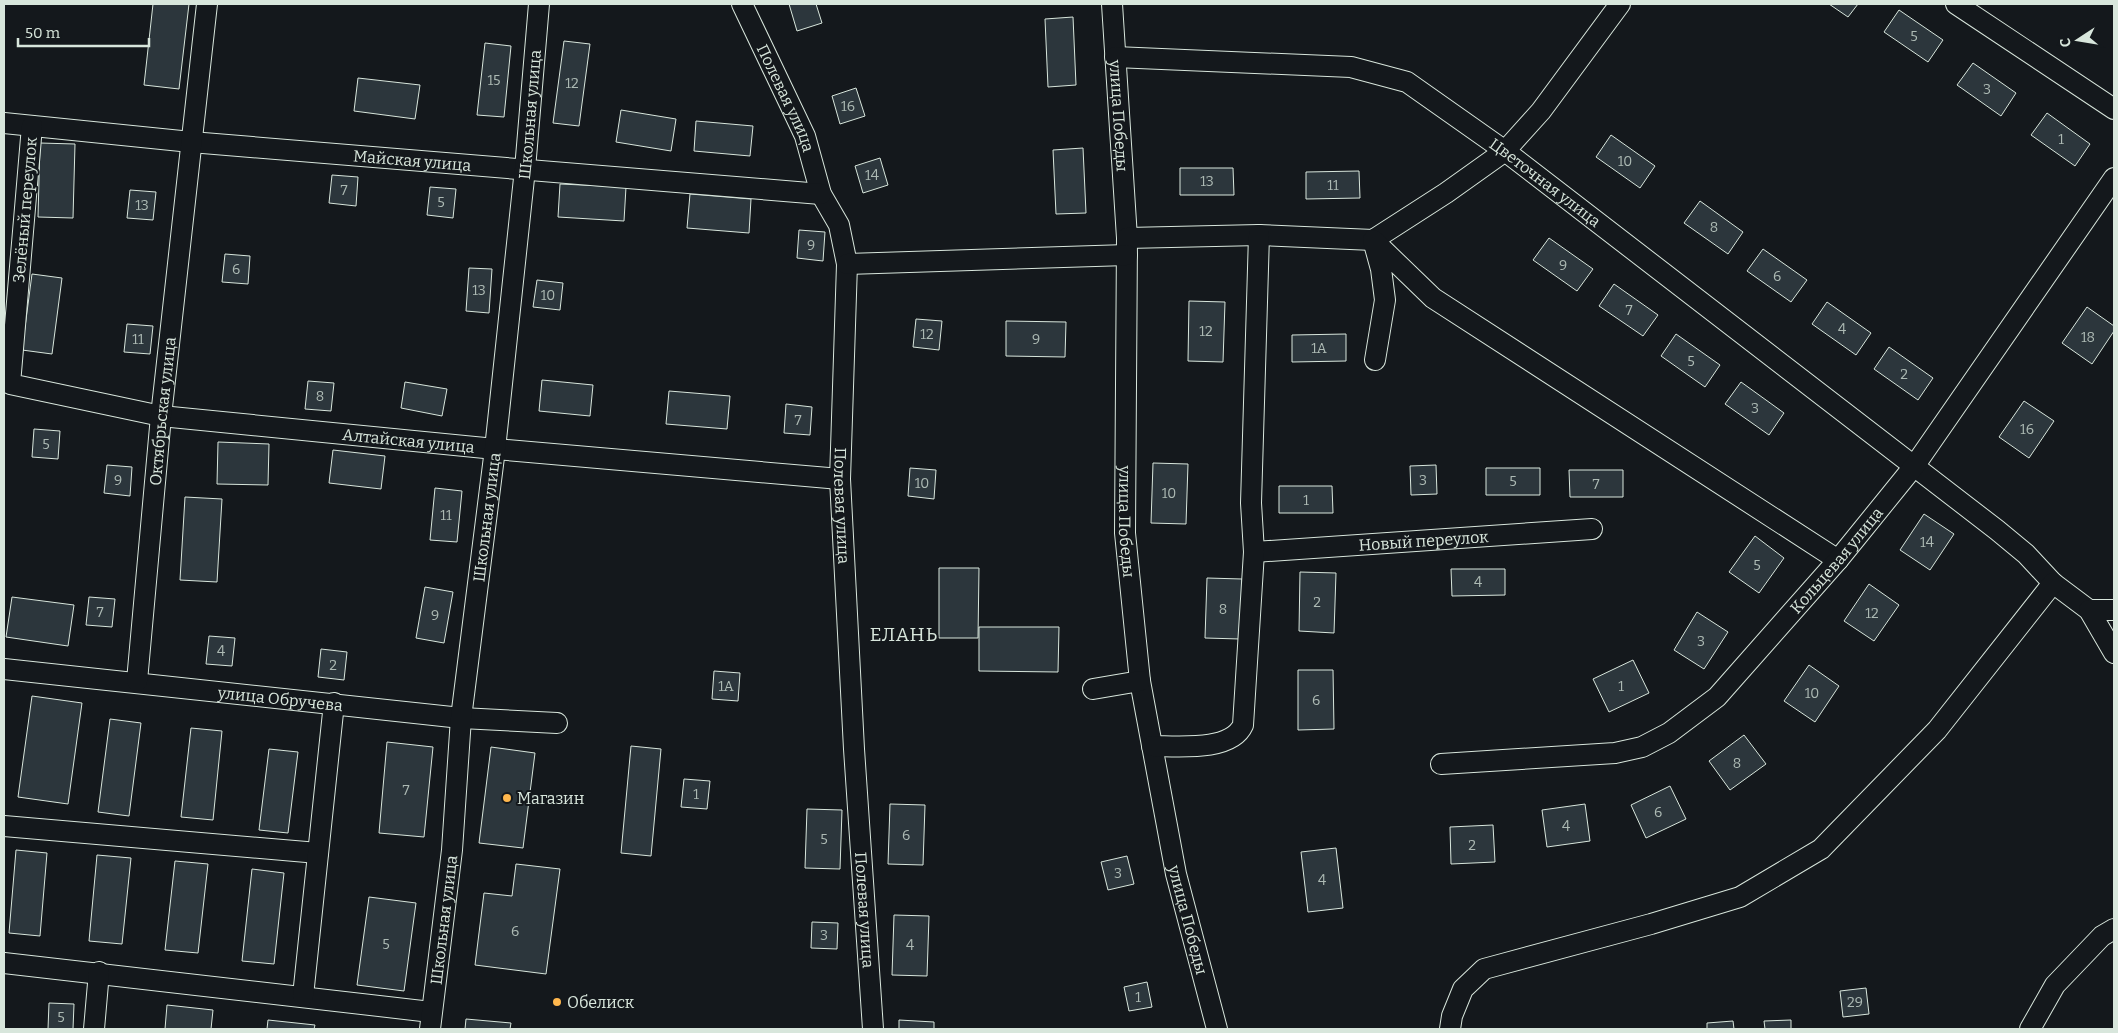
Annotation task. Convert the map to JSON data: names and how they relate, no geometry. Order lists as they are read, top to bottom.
{
  "streets": {
    "street": [
      "Полевая улица",
      "Школьная улица",
      "улица Победы",
      "Майская улица",
      "Цветочная улица",
      "Зелёный переулок",
      "Октябрьская улица",
      "Алтайская улица",
      "Новый переулок",
      "Кольцевая улица",
      "улица Обручева"
    ]
  },
  "crossings": [
    ["Полевая улица", "Майская улица"],
    ["Полевая улица", "Алтайская улица"],
    ["Школьная улица", "Майская улица"],
    ["Школьная улица", "Алтайская улица"],
    ["Школьная улица", "улица Обручева"],
    ["улица Победы", "Цветочная улица"],
    ["Майская улица", "Зелёный переулок"],
    ["Майская улица", "Октябрьская улица"],
    ["Цветочная улица", "Кольцевая улица"],
    ["Зелёный переулок", "Алтайская улица"],
    ["Октябрьская улица", "Алтайская улица"],
    ["Октябрьская улица", "улица Обручева"]
  ],
  "districts": ["ЕЛАНЬ"],
  "places": ["Магазин", "Обелиск"],
  "house_numbers": [
    "5",
    "15",
    "12",
    "3",
    "16",
    "1",
    "10",
    "14",
    "13",
    "11",
    "7",
    "5",
    "13",
    "8",
    "9",
    "9",
    "6",
    "6",
    "13",
    "10",
    "7",
    "4",
    "12",
    "12",
    "18",
    "11",
    "9",
    "1А",
    "5",
    "2",
    "8",
    "3",
    "7",
    "16",
    "5",
    "9",
    "3",
    "5",
    "10",
    "7",
    "10",
    "1",
    "11",
    "14",
    "5",
    "4",
    "2",
    "8",
    "7",
    "12",
    "9",
    "3",
    "4",
    "2",
    "1А",
    "1",
    "10",
    "6",
    "8",
    "7",
    "1",
    "6",
    "4",
    "6",
    "5",
    "2",
    "3",
    "4",
    "6",
    "3",
    "5",
    "4",
    "1",
    "29",
    "5"
  ],
  "scale_bar": "50 m",
  "north": "left"
}
